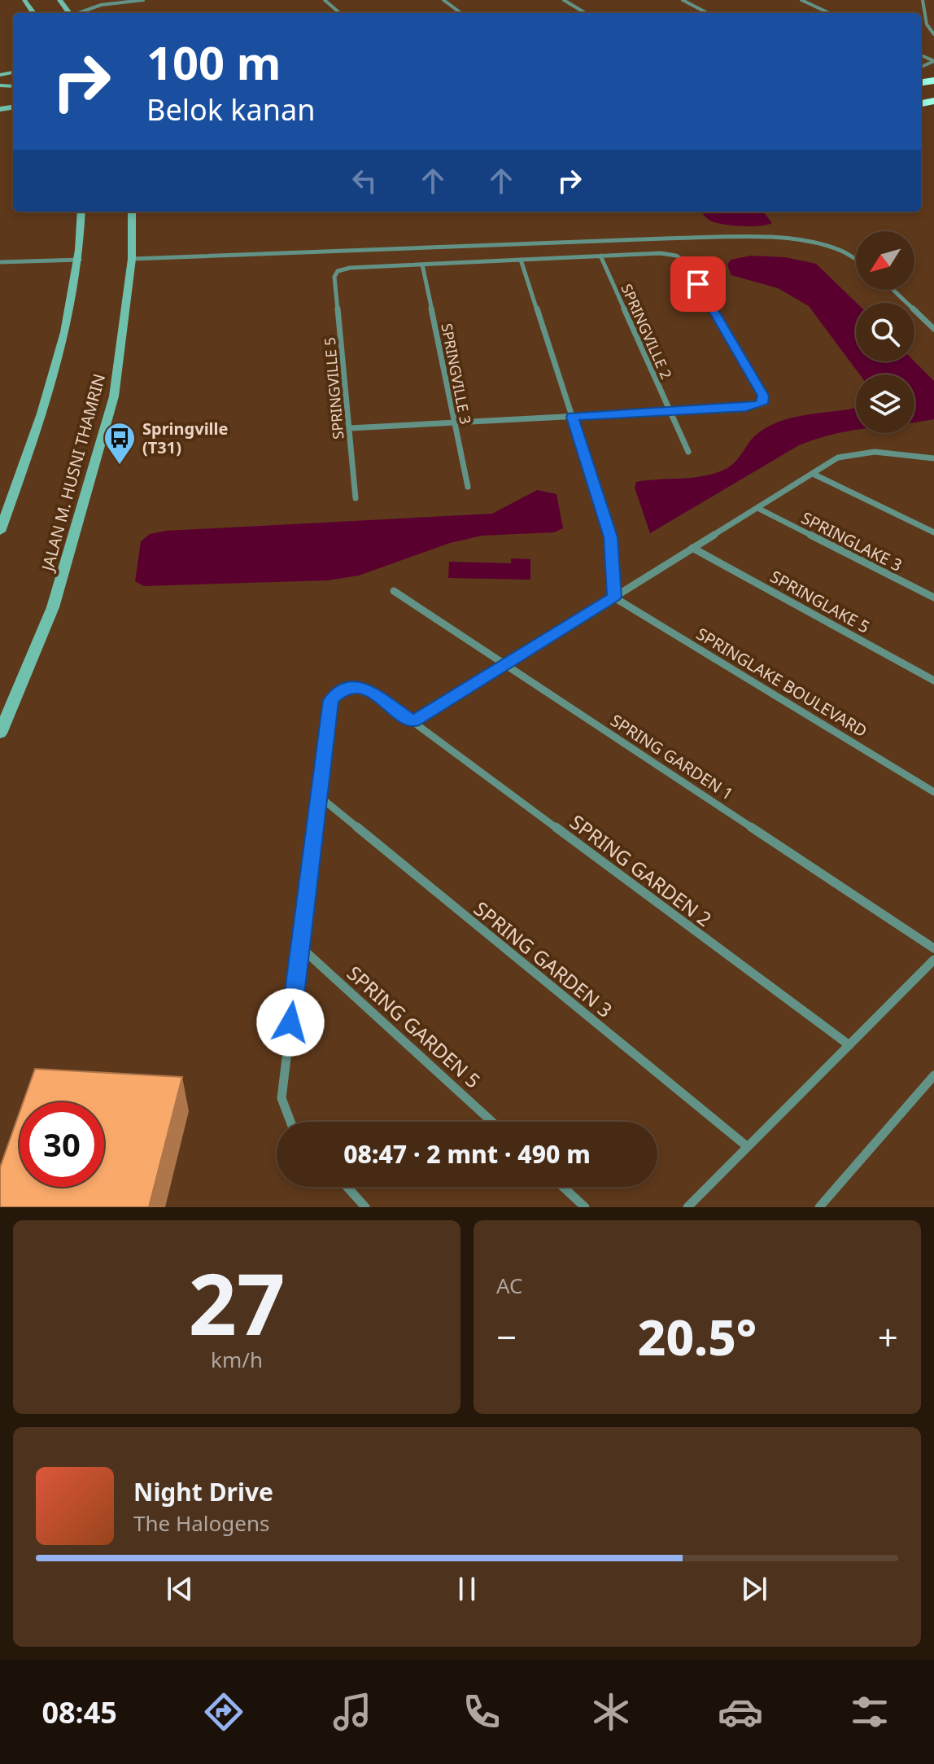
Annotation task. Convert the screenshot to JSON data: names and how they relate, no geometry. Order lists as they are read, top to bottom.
{
  "streets": {
    "main road": ["JALAN M. HUSNI THAMRIN"],
    "street": [
      "SPRINGVILLE 2",
      "SPRINGVILLE 3",
      "SPRINGVILLE 5",
      "SPRINGLAKE 3",
      "SPRINGLAKE 5",
      "SPRINGLAKE BOULEVARD",
      "SPRING GARDEN 1",
      "SPRING GARDEN 2",
      "SPRING GARDEN 3",
      "SPRING GARDEN 5"
    ]
  },
  "crossings": [
    ["SPRINGVILLE 3", "SPRINGVILLE 5"],
    ["SPRING GARDEN 2", "SPRING GARDEN 3"],
    ["SPRING GARDEN 2", "SPRING GARDEN 5"]
  ],
  "places": {
    "bus stop": ["Springville (T31)"]
  },
  "north": "bottom left",
  "page": {
    "turn": ["100 m", "Belok kanan"],
    "limit": "30",
    "trip": "08:47 · 2 mnt · 490 m",
    "tile": [
      ["27", "km/h"],
      "AC"
    ],
    "heat": ["−", "20.5°", "+"],
    "song": ["Night Drive", "The Halogens"],
    "tabs": "08:45"
  }
}
